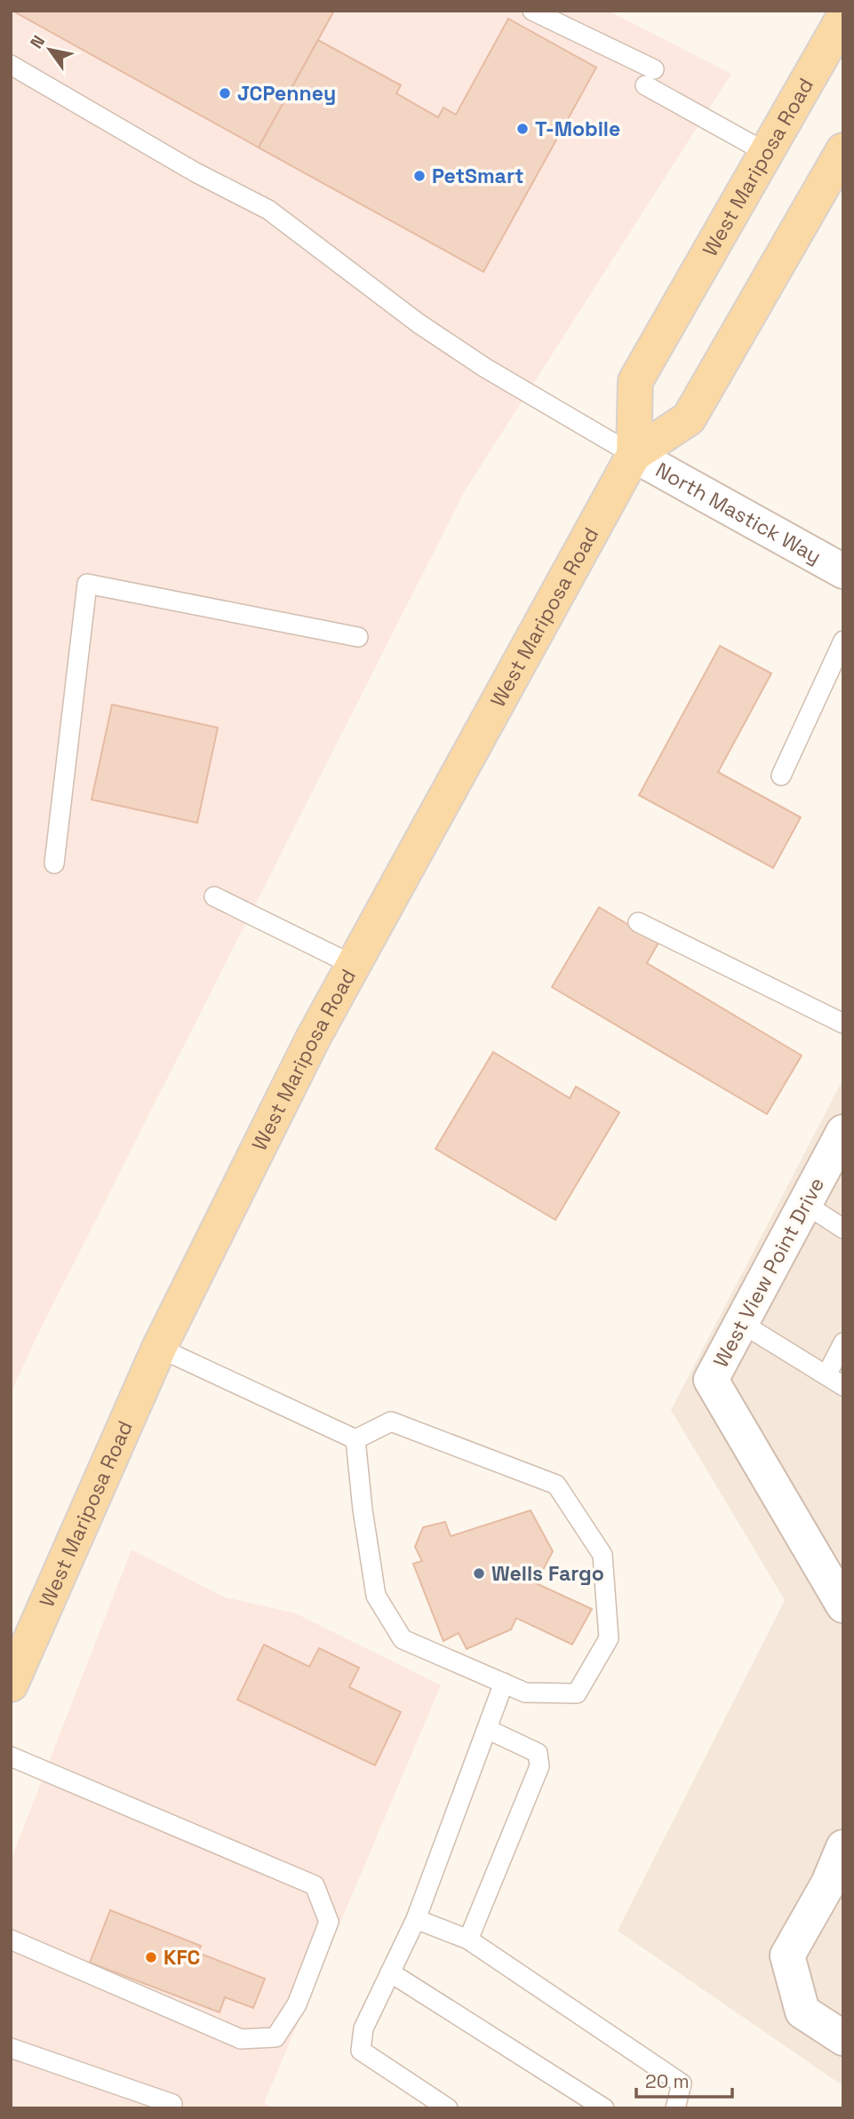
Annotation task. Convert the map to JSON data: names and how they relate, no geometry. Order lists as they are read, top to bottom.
{
  "streets": {
    "main road": ["West Mariposa Road"],
    "street": ["North Mastick Way", "West View Point Drive"]
  },
  "crossings": [
    ["West Mariposa Road", "North Mastick Way"]
  ],
  "places": [
    "JCPenney",
    "T-Mobile",
    "PetSmart",
    "Wells Fargo",
    "KFC"
  ],
  "scale_bar": "20 m",
  "north": "top left"
}
